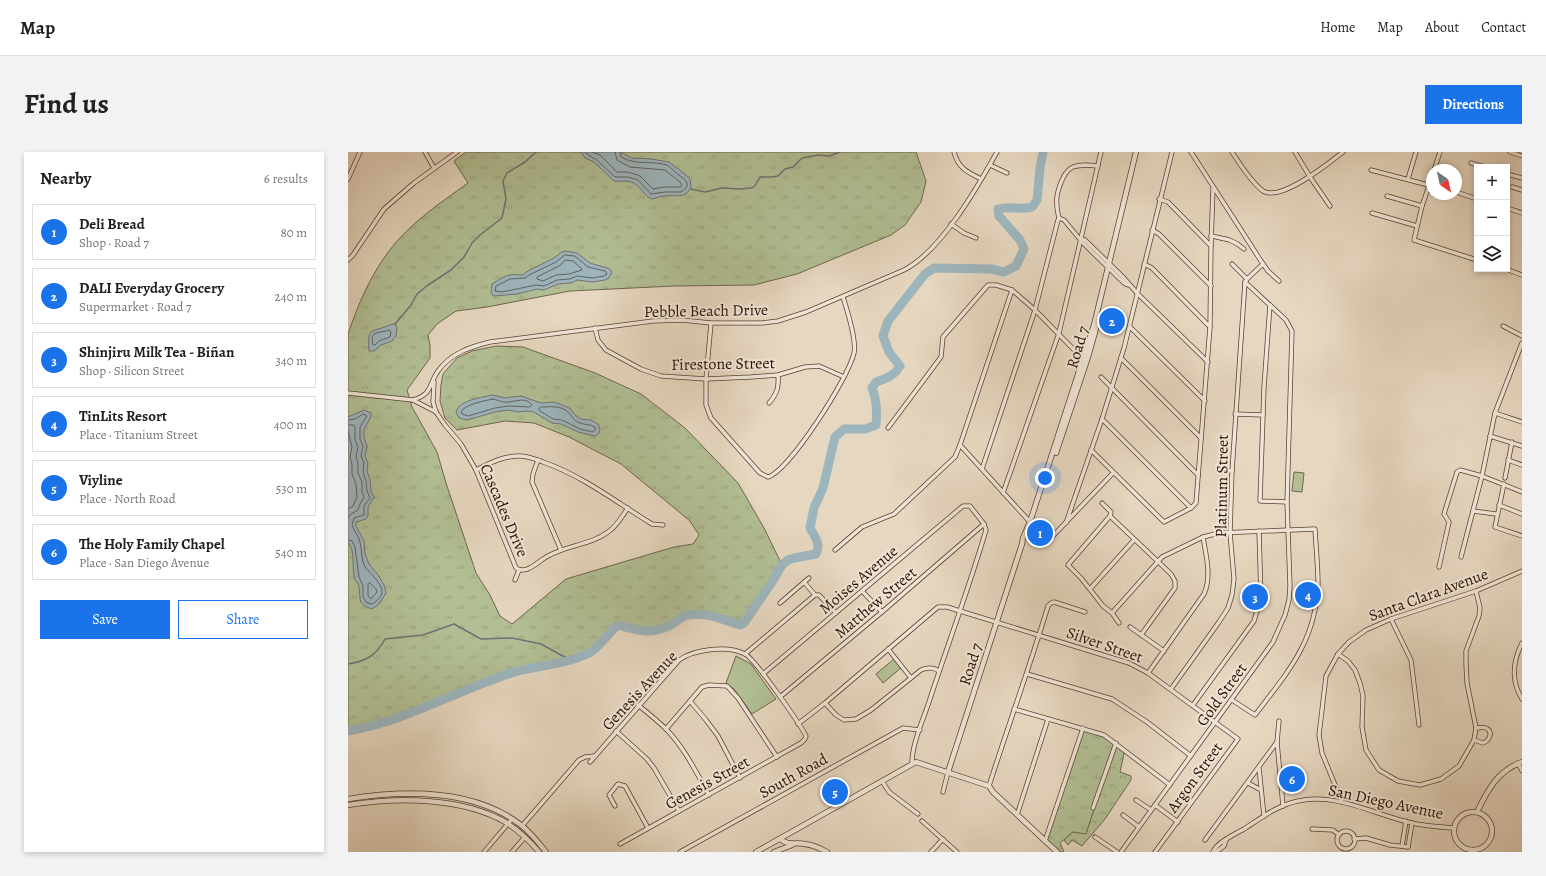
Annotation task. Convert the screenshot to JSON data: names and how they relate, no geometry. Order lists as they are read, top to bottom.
{
  "streets": {
    "street": [
      "Pebble Beach Drive",
      "Road 7",
      "Firestone Street",
      "Platinum Street",
      "Cascades Drive",
      "Moises Avenue",
      "Santa Clara Avenue",
      "Matthew Street",
      "Silver Street",
      "Genesis Avenue",
      "Gold Street",
      "South Road",
      "Argon Street",
      "Genesis Street",
      "San Diego Avenue"
    ]
  },
  "crossings": [
    ["Pebble Beach Drive", "Firestone Street"],
    ["Road 7", "Silver Street"],
    ["Platinum Street", "Silver Street"],
    ["Moises Avenue", "Matthew Street"],
    ["Santa Clara Avenue", "San Diego Avenue"],
    ["Silver Street", "Gold Street"],
    ["Silver Street", "Argon Street"],
    ["Gold Street", "Argon Street"]
  ],
  "north": "bottom right",
  "page": {
    "header": "Map",
    "nav": [
      "Home",
      "Map",
      "About",
      "Contact"
    ],
    "title": "Find us",
    "buttons": [
      "Directions",
      ["Save", "Share"]
    ],
    "heading": ["Nearby", "6 results"],
    "map_buttons": ["+", "−"],
    "list": [
      {
        "mark": "1",
        "name": "Deli Bread",
        "note": "Shop · Road 7",
        "value": "80 m"
      },
      {
        "mark": "2",
        "name": "DALI Everyday Grocery",
        "note": "Supermarket · Road 7",
        "value": "240 m"
      },
      {
        "mark": "3",
        "name": "Shinjiru Milk Tea - Biñan",
        "note": "Shop · Silicon Street",
        "value": "340 m"
      },
      {
        "mark": "4",
        "name": "TinLits Resort",
        "note": "Place · Titanium Street",
        "value": "400 m"
      },
      {
        "mark": "5",
        "name": "Viyline",
        "note": "Place · North Road",
        "value": "530 m"
      },
      {
        "mark": "6",
        "name": "The Holy Family Chapel",
        "note": "Place · San Diego Avenue",
        "value": "540 m"
      }
    ],
    "pins": [
      "2",
      "1",
      "4",
      "3",
      "6",
      "5"
    ]
  }
}
